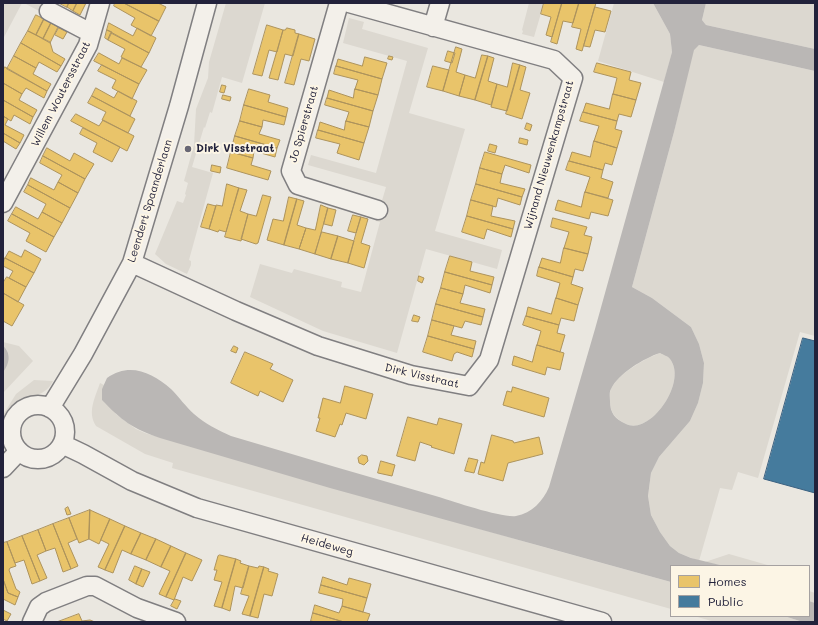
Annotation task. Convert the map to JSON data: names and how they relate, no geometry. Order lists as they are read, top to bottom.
{
  "streets": {
    "street": [
      "Willem Woutersstraat",
      "Jo Spierstraat",
      "Wijnand Nieuwenkampstraat",
      "Leendert Spaanderlaan",
      "Dirk Visstraat",
      "Heideweg"
    ]
  },
  "crossings": [
    ["Wijnand Nieuwenkampstraat", "Dirk Visstraat"],
    ["Leendert Spaanderlaan", "Dirk Visstraat"],
    ["Leendert Spaanderlaan", "Heideweg"]
  ],
  "places": ["Dirk Visstraat"],
  "legend": ["Homes", "Public"]
}
